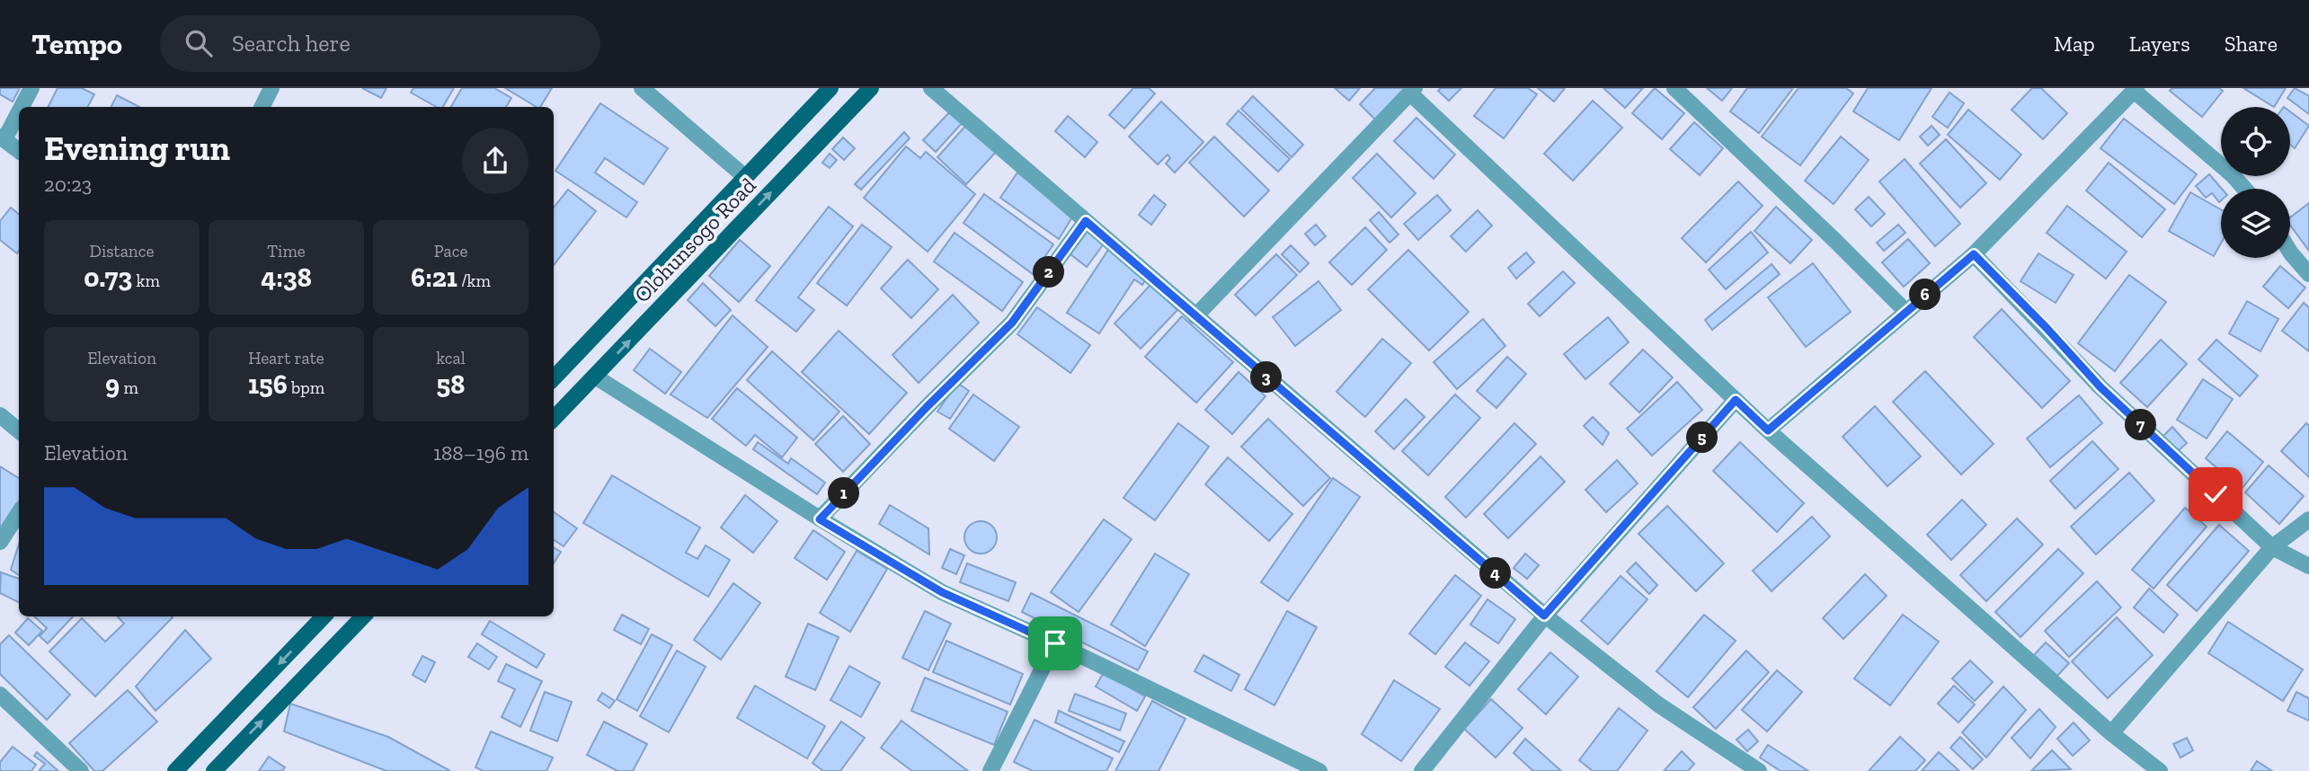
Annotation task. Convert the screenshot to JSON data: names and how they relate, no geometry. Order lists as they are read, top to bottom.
{
  "streets": {
    "main road": ["Olohunsogo Road"]
  },
  "page": {
    "header": "Tempo",
    "search": "Search here",
    "nav": ["Map", "Layers", "Share"],
    "heading": ["Evening run", "20:23"],
    "stats": [
      ["Distance", "0.73 km"],
      ["Time", "4:38"],
      ["Pace", "6:21 /km"],
      ["Elevation", "9 m"],
      ["Heart rate", "156 bpm"],
      ["kcal", "58"]
    ],
    "pins": [
      "2",
      "6",
      "3",
      "7",
      "5",
      "1",
      "4"
    ],
    "chart": ["Elevation", "188–196 m"]
  }
}
